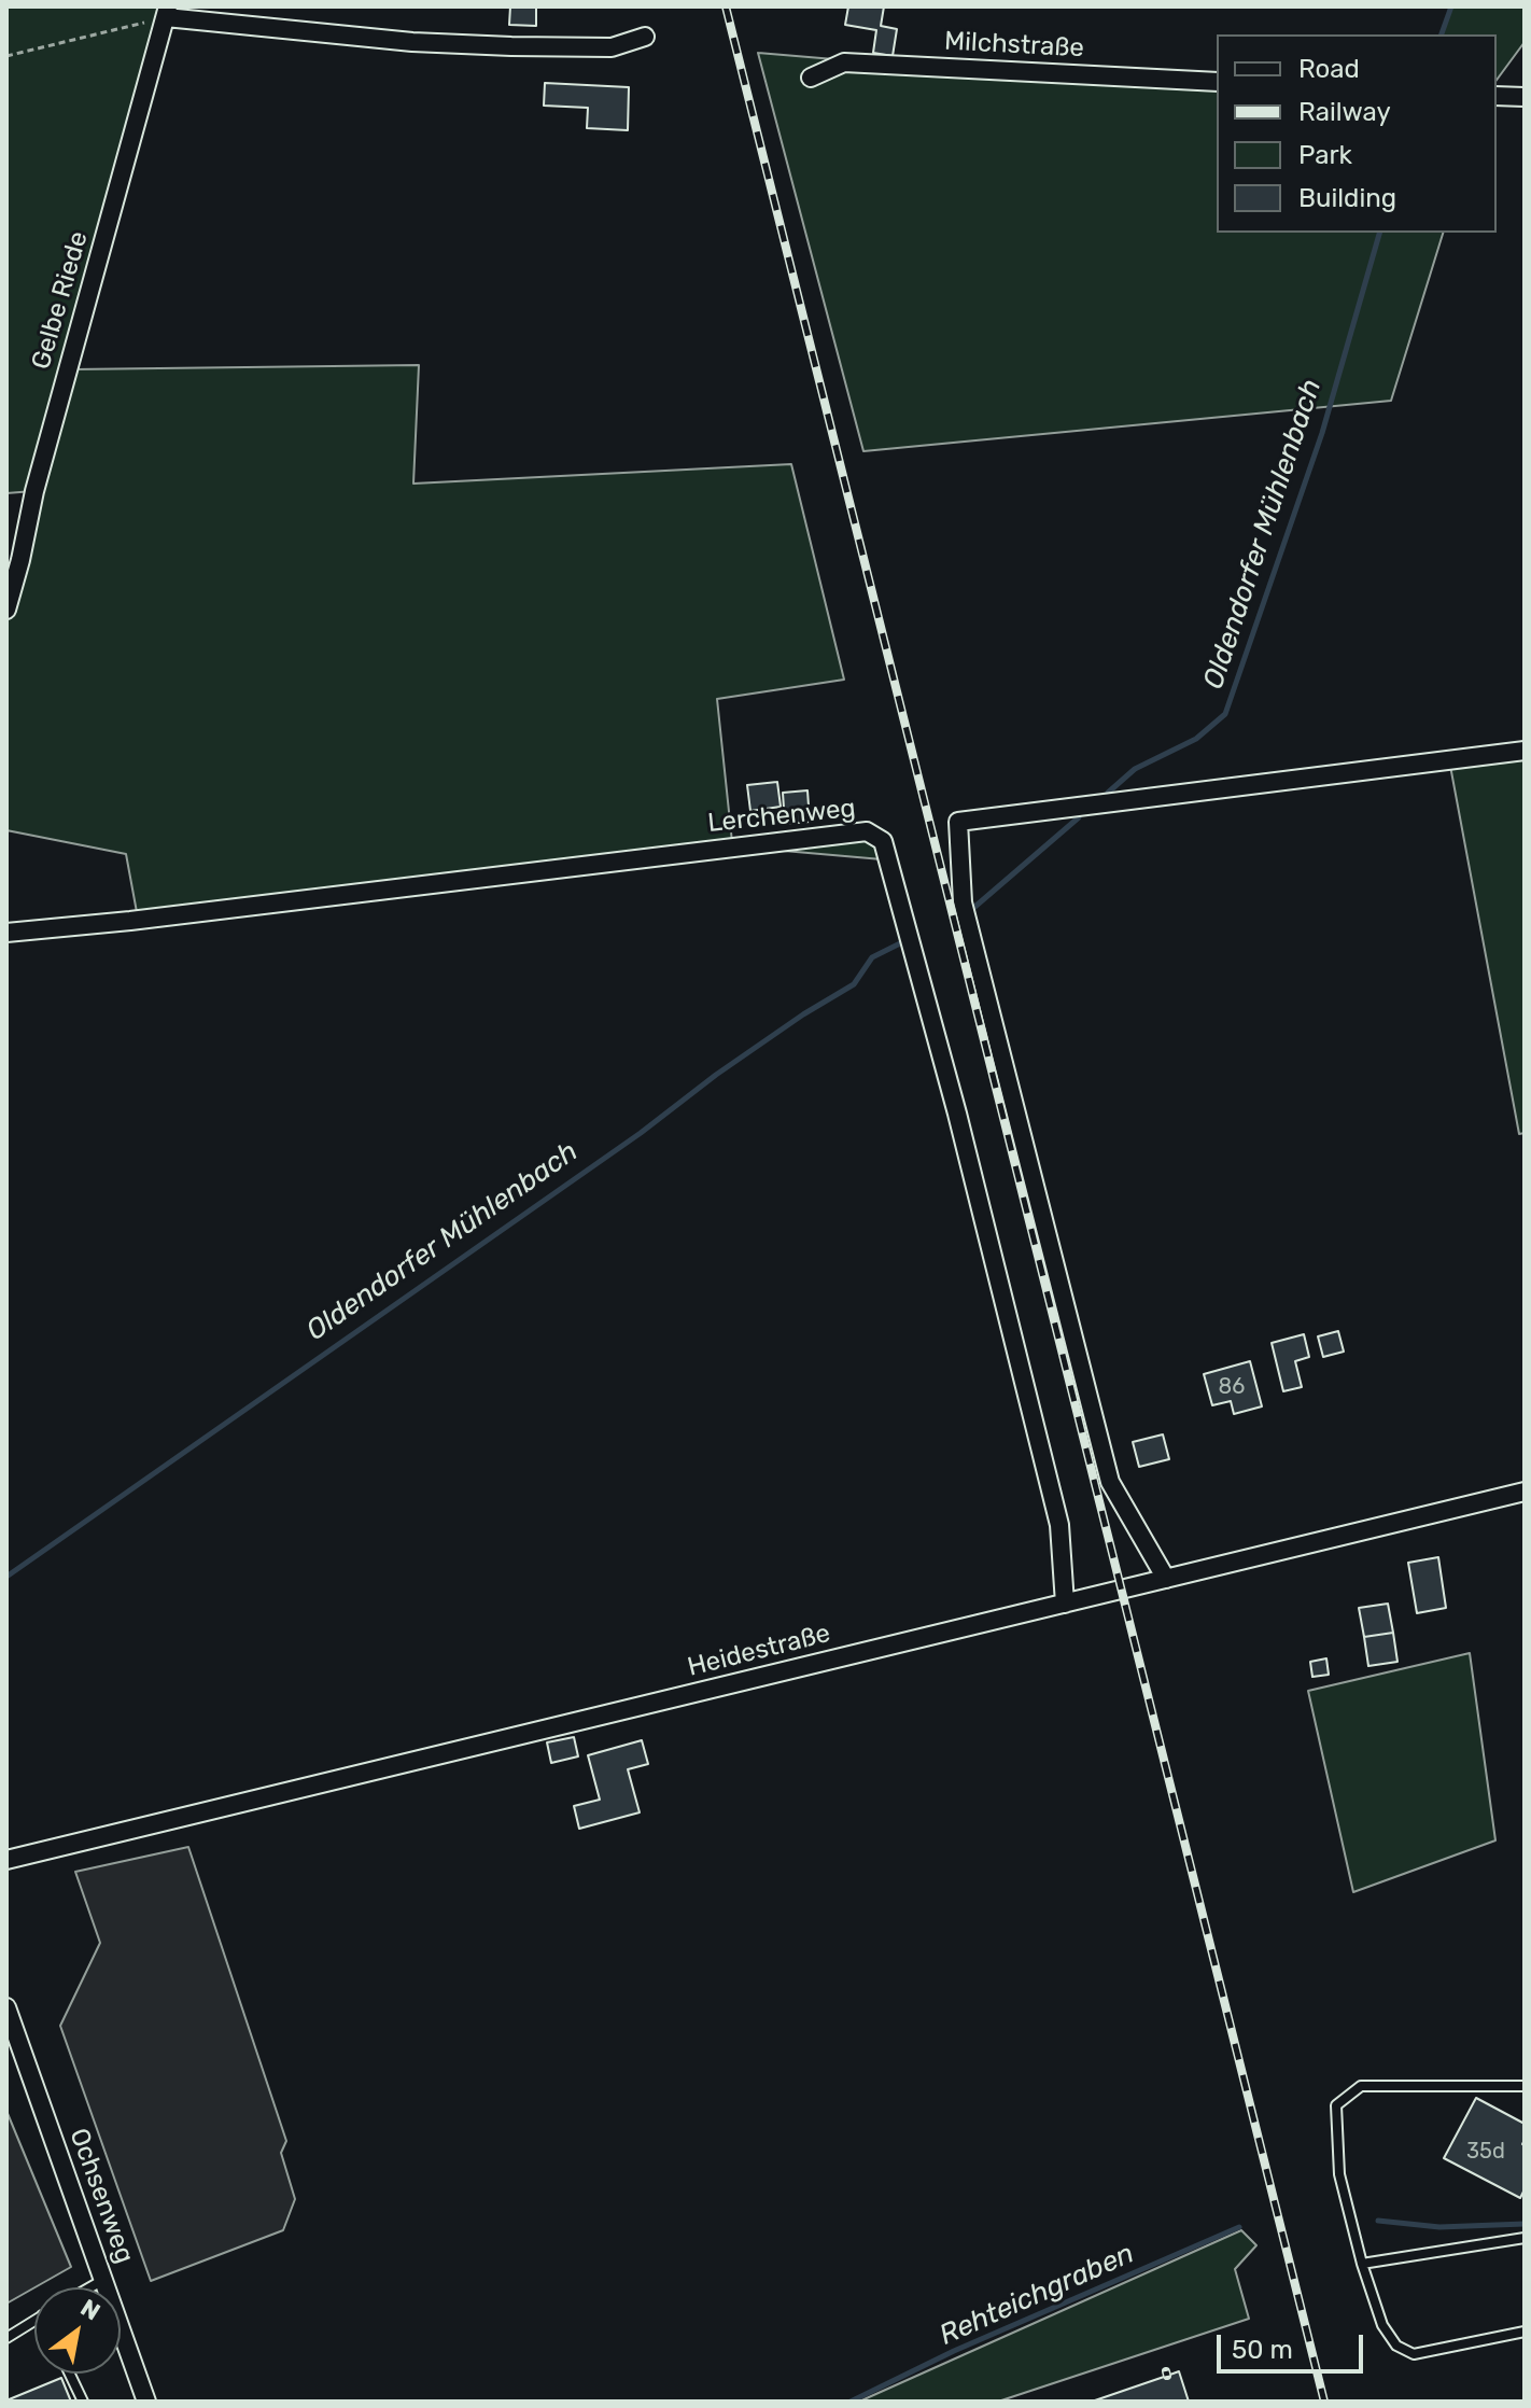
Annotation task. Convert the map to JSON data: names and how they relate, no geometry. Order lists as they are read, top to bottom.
{
  "streets": {
    "street": [
      "Milchstraße",
      "Gelbe Riede",
      "Lerchenweg",
      "Heidestraße",
      "Ochsenweg"
    ]
  },
  "crossings": [
    ["Lerchenweg", "Heidestraße"]
  ],
  "water": ["Oldendorfer Mühlenbach", "Rehteichgraben"],
  "house_numbers": ["86", "35d"],
  "legend": [
    "Road",
    "Railway",
    "Park",
    "Building"
  ],
  "scale_bar": "50 m",
  "north": "top right"
}
